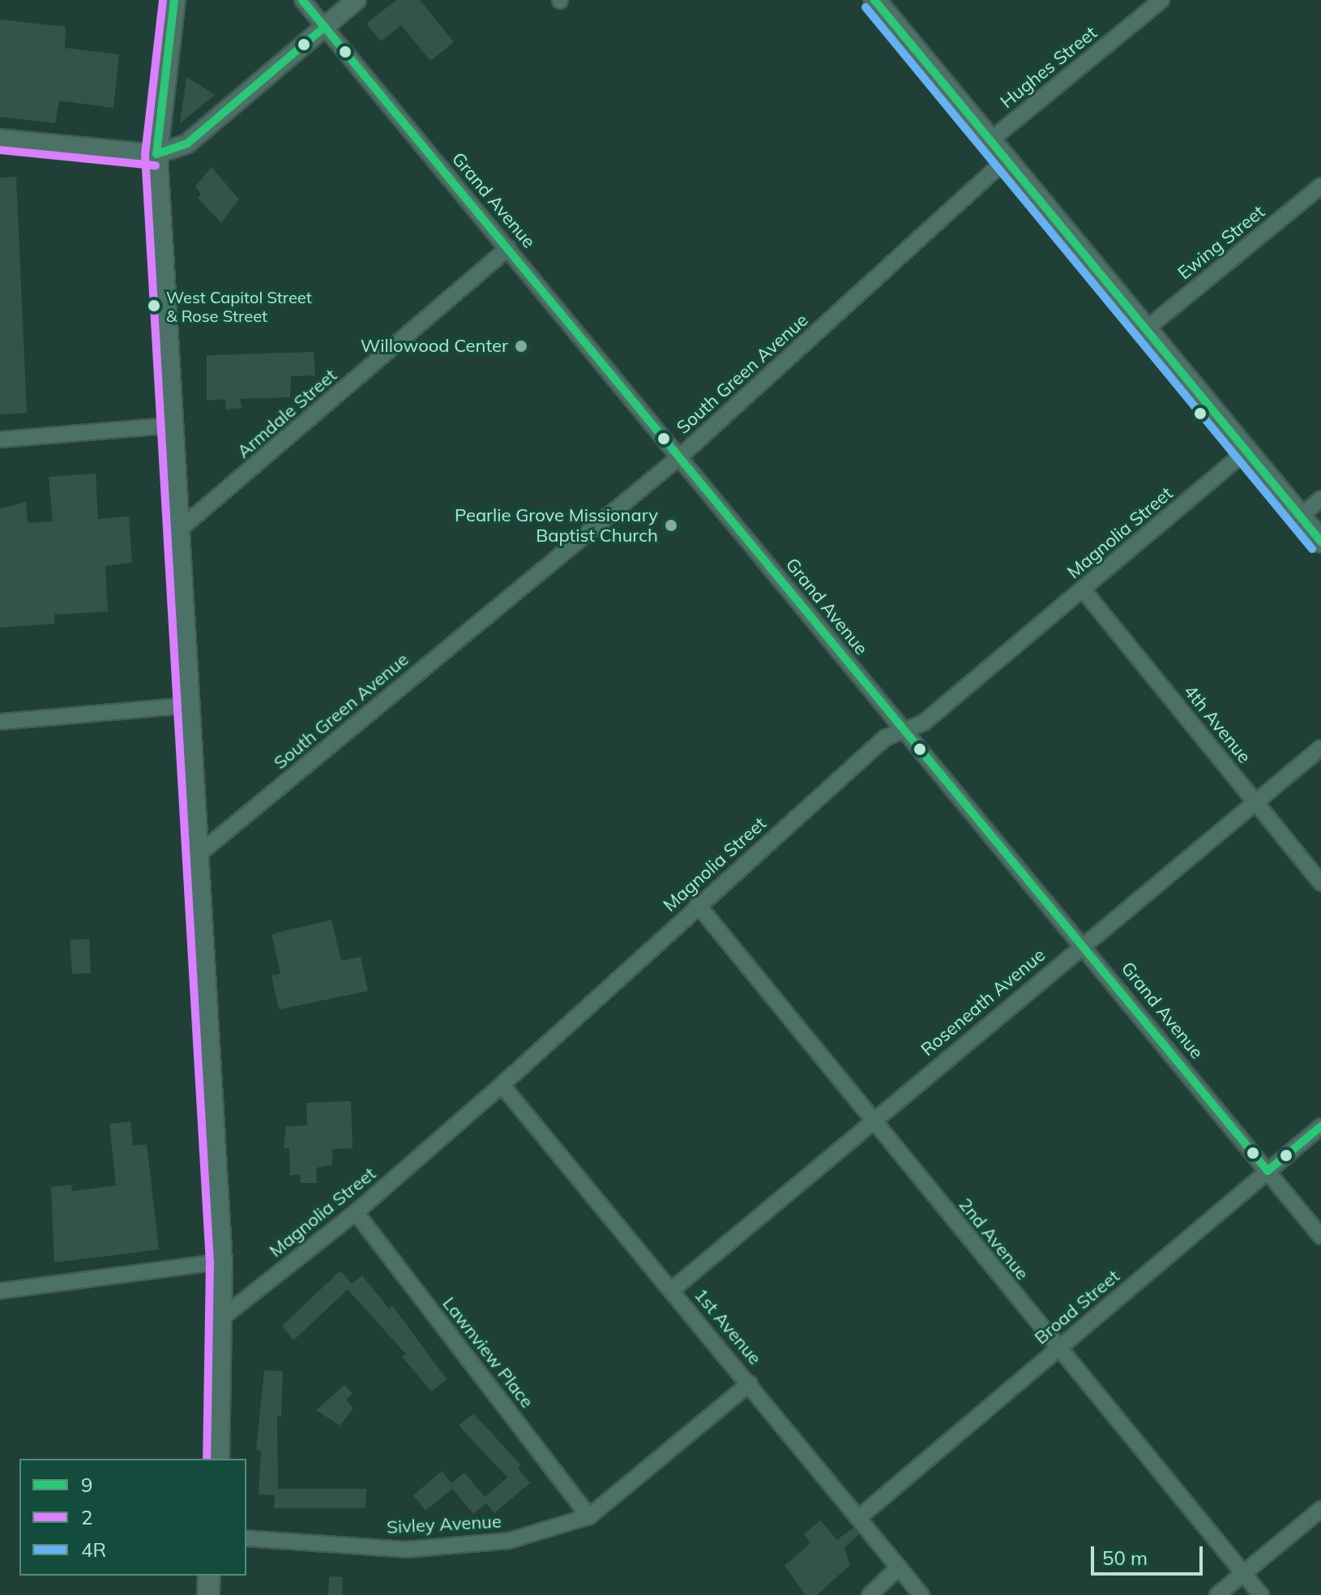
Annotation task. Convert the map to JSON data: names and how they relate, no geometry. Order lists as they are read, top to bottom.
{
  "streets": {
    "street": [
      "Hughes Street",
      "Grand Avenue",
      "Ewing Street",
      "South Green Avenue",
      "Armdale Street",
      "Magnolia Street",
      "4th Avenue",
      "Roseneath Avenue",
      "2nd Avenue",
      "Broad Street",
      "1st Avenue",
      "Lawnview Place",
      "Sivley Avenue"
    ]
  },
  "crossings": [
    ["Grand Avenue", "South Green Avenue"],
    ["Grand Avenue", "Armdale Street"],
    ["Grand Avenue", "Magnolia Street"],
    ["Grand Avenue", "Roseneath Avenue"],
    ["Grand Avenue", "Broad Street"],
    ["Magnolia Street", "4th Avenue"],
    ["Magnolia Street", "2nd Avenue"],
    ["Magnolia Street", "1st Avenue"],
    ["Magnolia Street", "Lawnview Place"],
    ["4th Avenue", "Roseneath Avenue"],
    ["Roseneath Avenue", "2nd Avenue"],
    ["Roseneath Avenue", "1st Avenue"],
    ["2nd Avenue", "Broad Street"],
    ["Broad Street", "1st Avenue"],
    ["1st Avenue", "Sivley Avenue"],
    ["Lawnview Place", "Sivley Avenue"]
  ],
  "places": ["West Capitol Street & Rose Street", "Willowood Center", "Pearlie Grove Missionary Baptist Church"],
  "lines": ["transit line 9", "transit line 2", "transit line 4R"],
  "legend": ["9", "2", "4R"],
  "scale_bar": "50 m"
}
